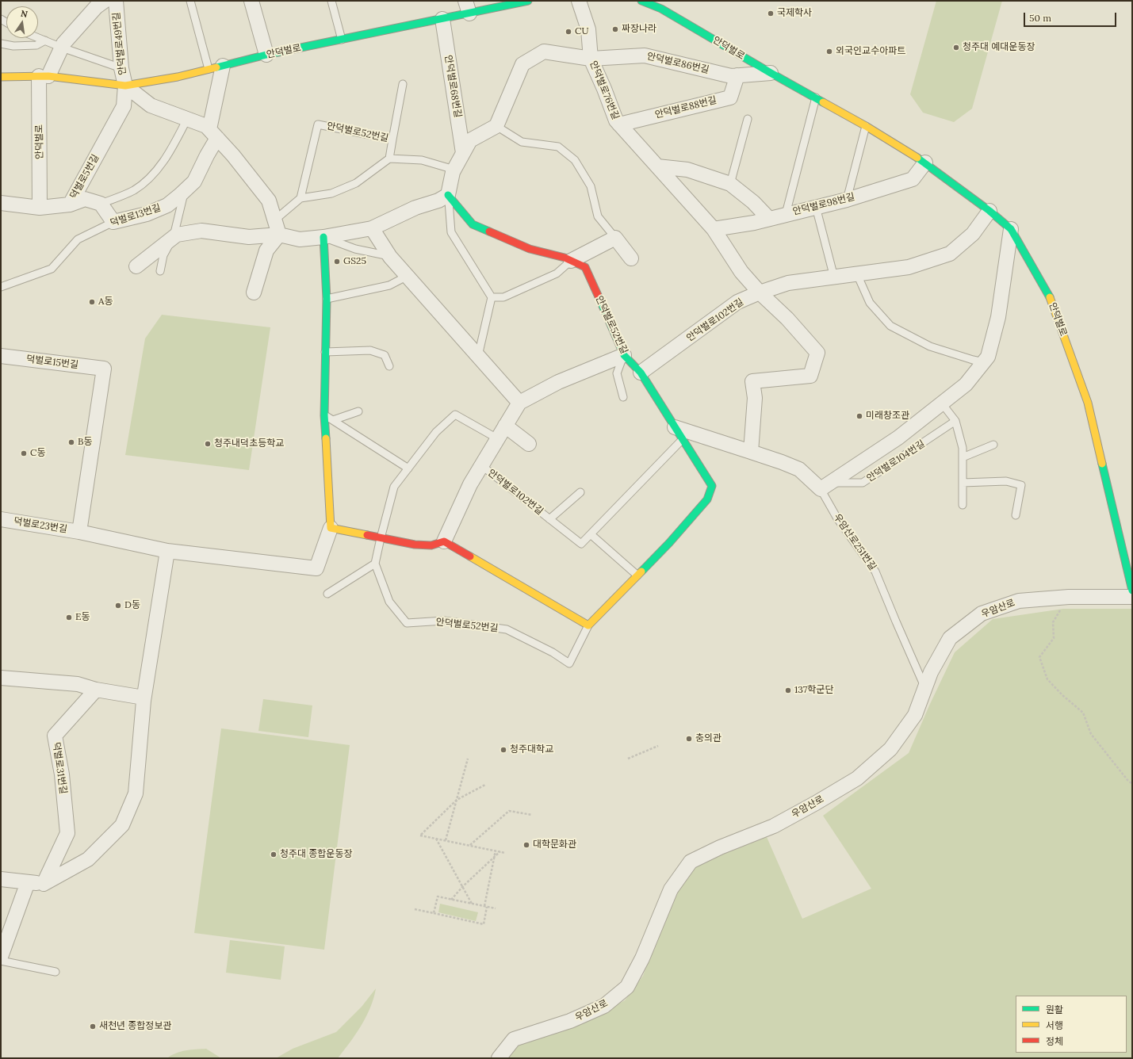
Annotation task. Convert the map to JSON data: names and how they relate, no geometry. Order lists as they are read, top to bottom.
{
  "streets": {
    "street": [
      "안덕벌로49번길",
      "안덕벌로",
      "안덕벌로86번길",
      "안덕벌로68번길",
      "안덕벌로76번길",
      "안덕벌로88번길",
      "안덕벌로52번길",
      "덕벌로5번길",
      "안덕벌로98번길",
      "덕벌로13번길",
      "안덕벌로102번길",
      "덕벌로15번길",
      "안덕벌로104번길",
      "덕벌로23번길",
      "우암산로251번길",
      "우암산로",
      "덕벌로31번길"
    ]
  },
  "crossings": [
    ["안덕벌로49번길", "안덕벌로"],
    ["안덕벌로49번길", "덕벌로5번길"],
    ["안덕벌로", "안덕벌로86번길"],
    ["안덕벌로", "안덕벌로68번길"],
    ["안덕벌로", "덕벌로5번길"],
    ["안덕벌로", "안덕벌로98번길"],
    ["안덕벌로", "덕벌로13번길"],
    ["안덕벌로", "안덕벌로102번길"],
    ["안덕벌로", "안덕벌로104번길"],
    ["안덕벌로86번길", "안덕벌로76번길"],
    ["안덕벌로86번길", "안덕벌로88번길"],
    ["안덕벌로76번길", "안덕벌로88번길"],
    ["안덕벌로76번길", "안덕벌로98번길"],
    ["안덕벌로76번길", "안덕벌로102번길"],
    ["안덕벌로76번길", "우암산로251번길"],
    ["안덕벌로52번길", "안덕벌로102번길"],
    ["안덕벌로52번길", "우암산로251번길"],
    ["덕벌로15번길", "덕벌로23번길"],
    ["안덕벌로104번길", "우암산로251번길"],
    ["우암산로251번길", "우암산로"]
  ],
  "places": [
    "국제학사",
    "짜장나라",
    "CU",
    "청주대 예대운동장",
    "외국인교수아파트",
    "GS25",
    "A동",
    "미래창조관",
    "B동",
    "청주내덕초등학교",
    "C동",
    "D동",
    "E동",
    "137학군단",
    "충의관",
    "청주대학교",
    "대학문화관",
    "청주대 종합운동장",
    "새천년 종합정보관"
  ],
  "legend": ["원활", "서행", "정체"],
  "scale_bar": "50 m",
  "north": "top"
}
